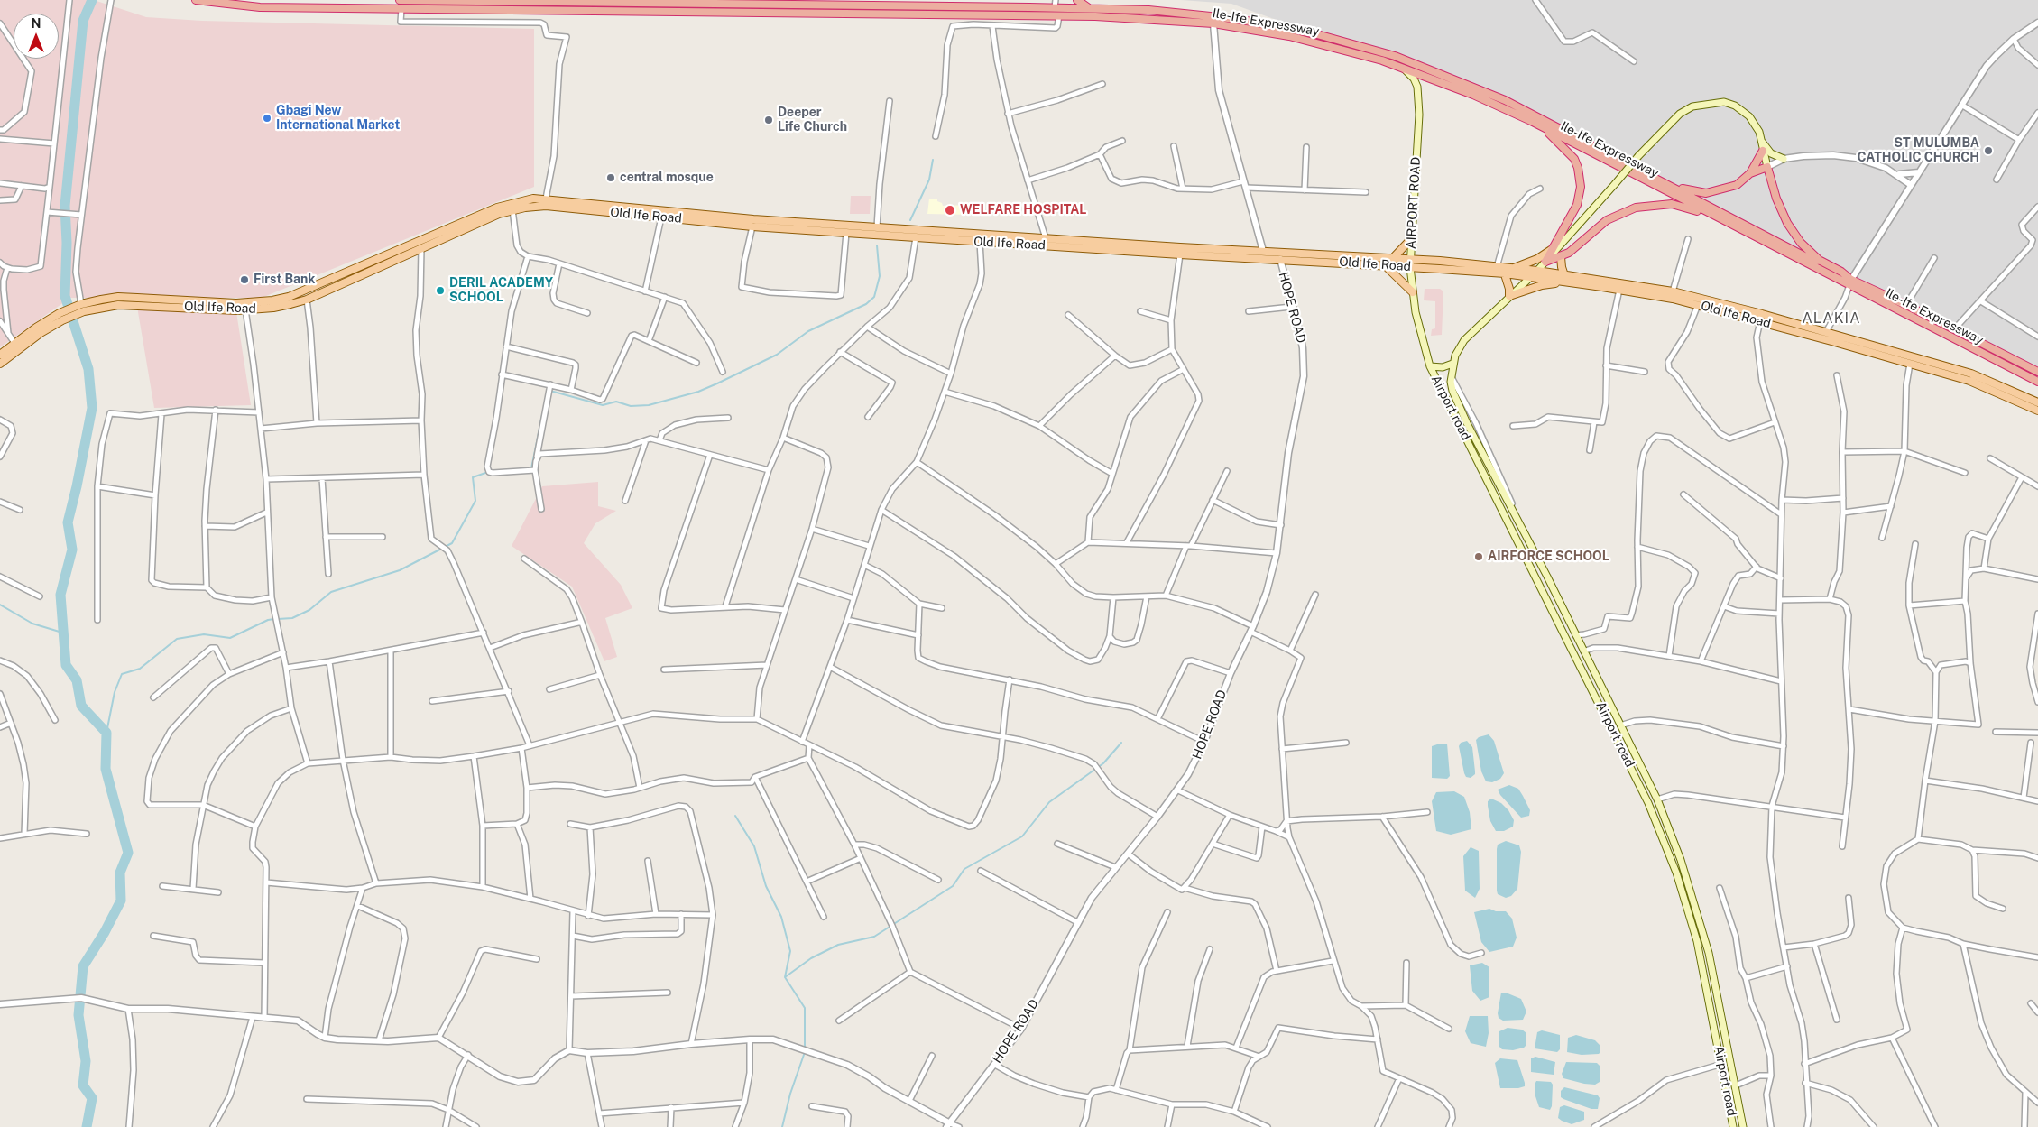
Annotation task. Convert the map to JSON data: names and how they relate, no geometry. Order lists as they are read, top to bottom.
{
  "streets": {
    "highway": ["Ile-Ife Expressway"],
    "main road": ["AIRPORT ROAD", "Old Ife Road", "Airport road"],
    "street": ["HOPE ROAD"]
  },
  "crossings": [
    ["Ile-Ife Expressway", "AIRPORT ROAD"],
    ["AIRPORT ROAD", "Old Ife Road"],
    ["AIRPORT ROAD", "Airport road"],
    ["Old Ife Road", "HOPE ROAD"]
  ],
  "districts": ["ALAKIA"],
  "places": [
    "Gbagi New International Market",
    "Deeper Life Church",
    "ST MULUMBA CATHOLIC CHURCH",
    "central mosque",
    "WELFARE HOSPITAL",
    "First Bank",
    "DERIL ACADEMY SCHOOL",
    "AIRFORCE SCHOOL"
  ],
  "north": "top"
}
